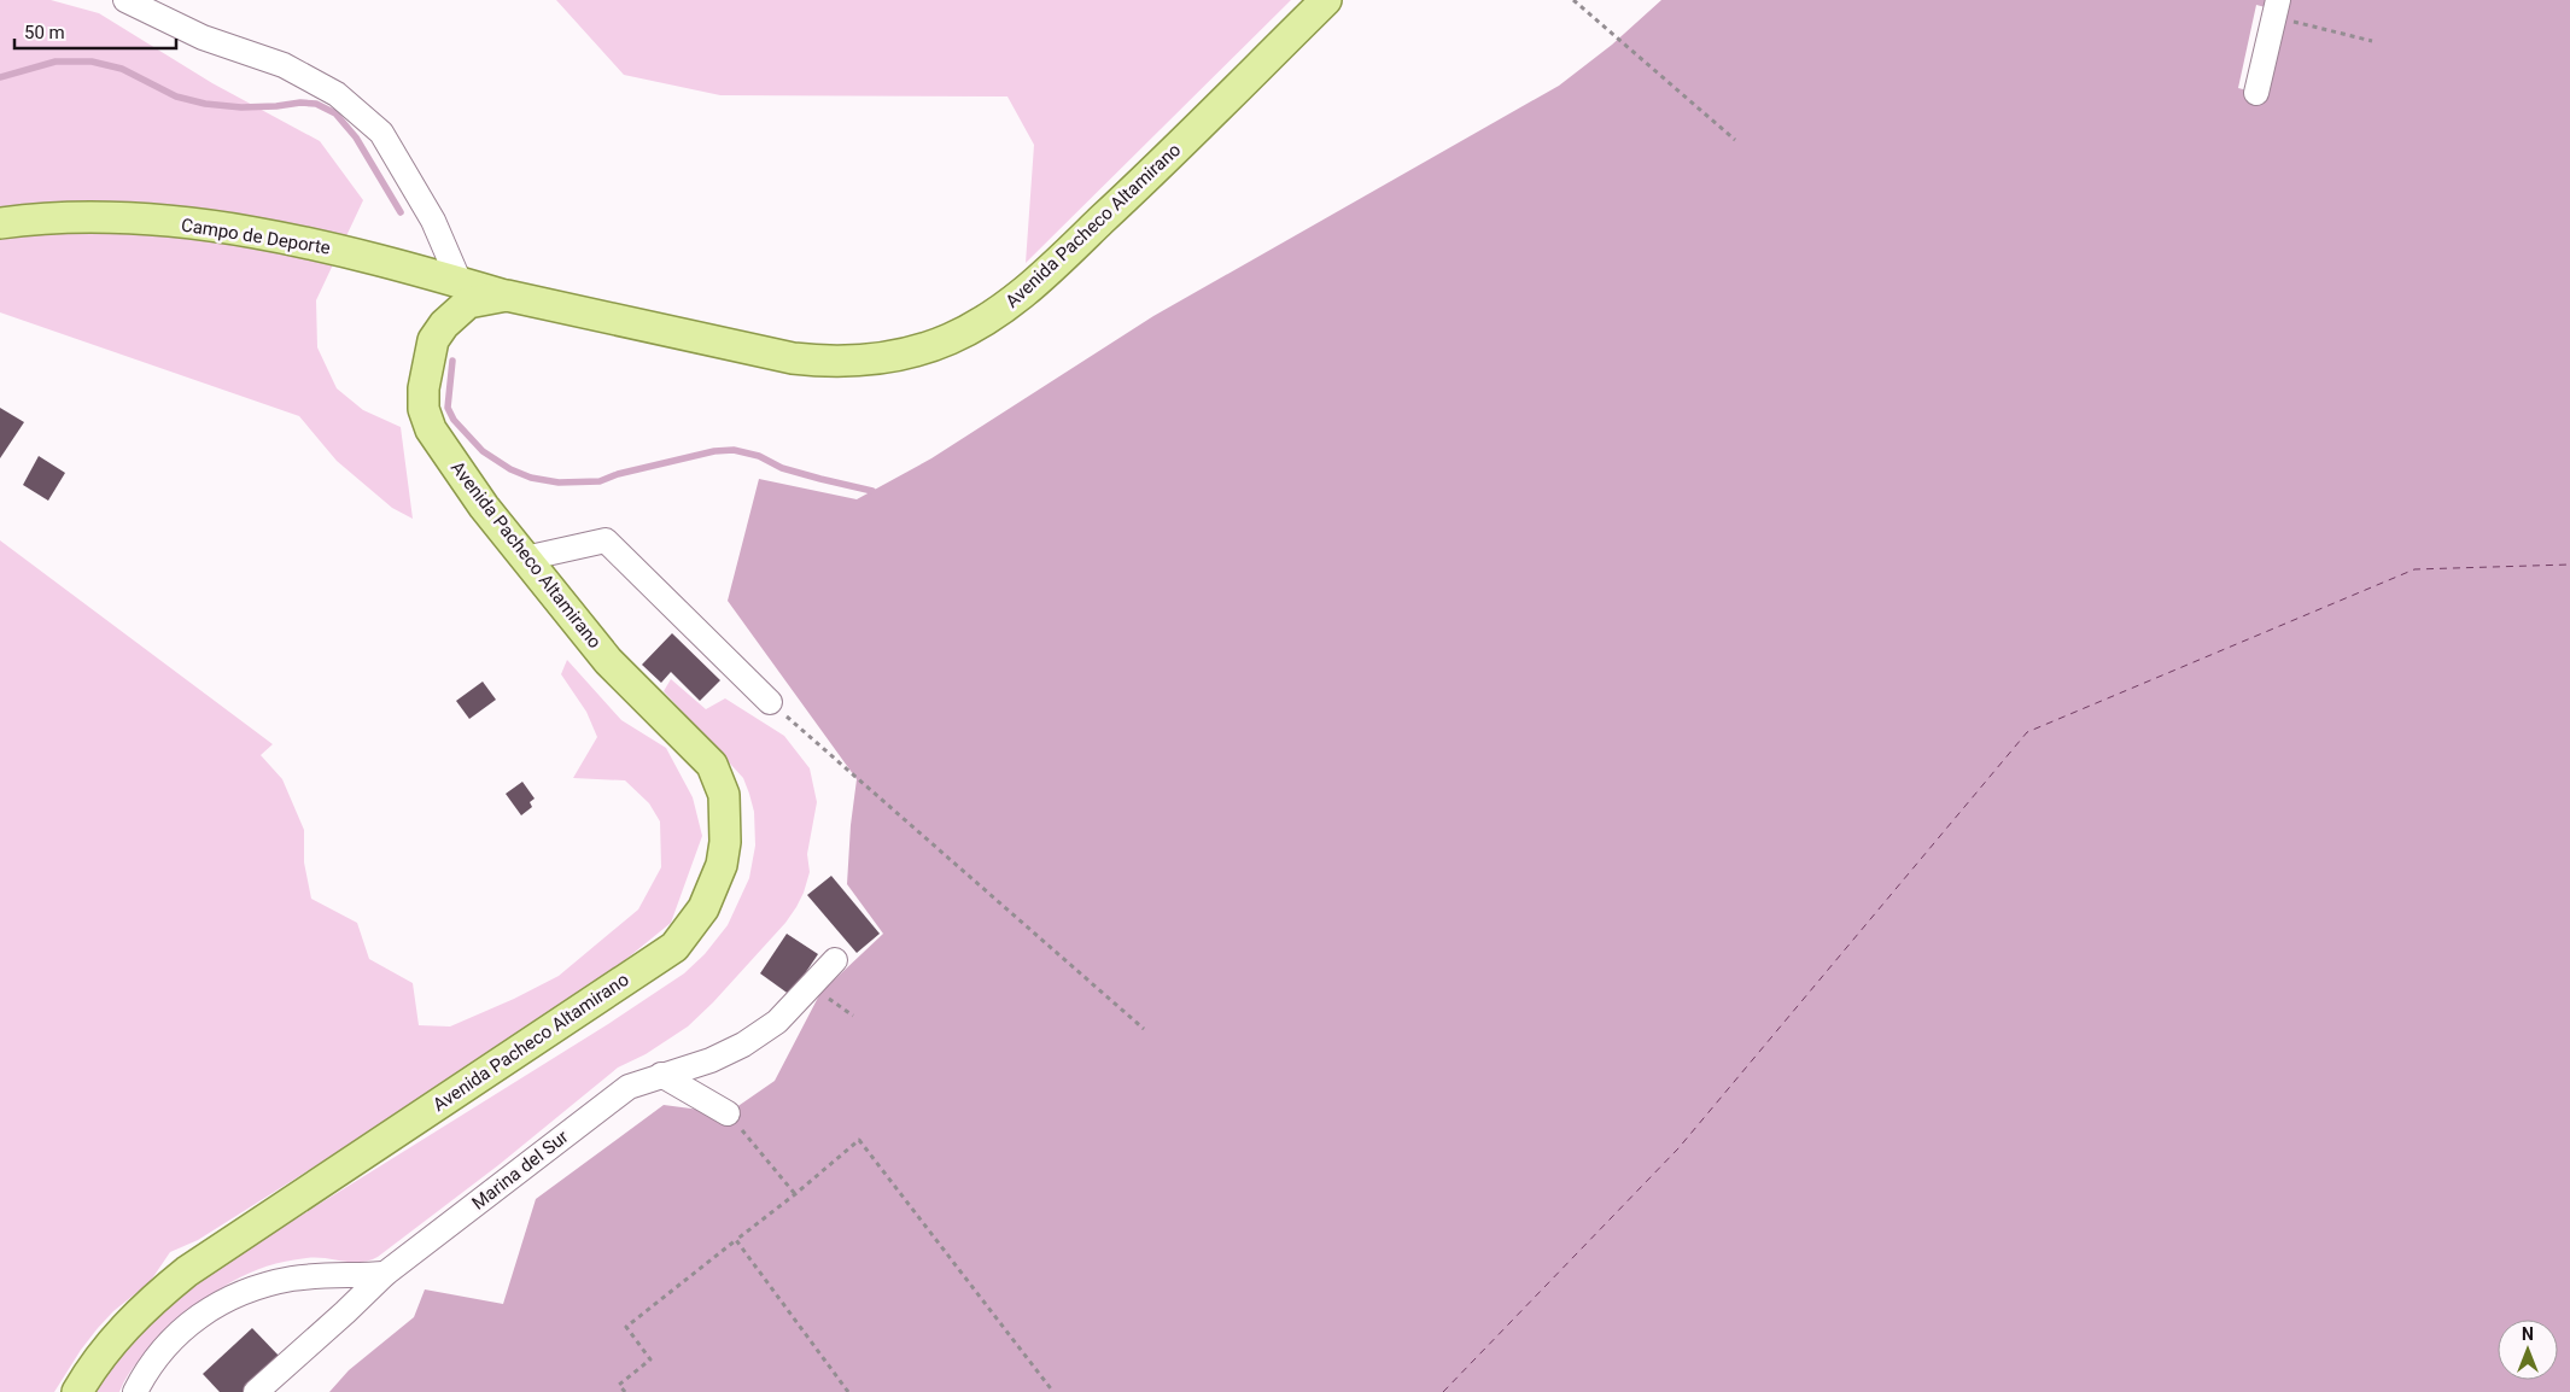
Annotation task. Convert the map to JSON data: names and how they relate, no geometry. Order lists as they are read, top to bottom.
{
  "streets": {
    "main road": ["Avenida Pacheco Altamirano", "Campo de Deporte"],
    "street": ["Marina del Sur"]
  },
  "crossings": [
    ["Avenida Pacheco Altamirano", "Campo de Deporte"]
  ],
  "scale_bar": "50 m",
  "north": "top"
}
